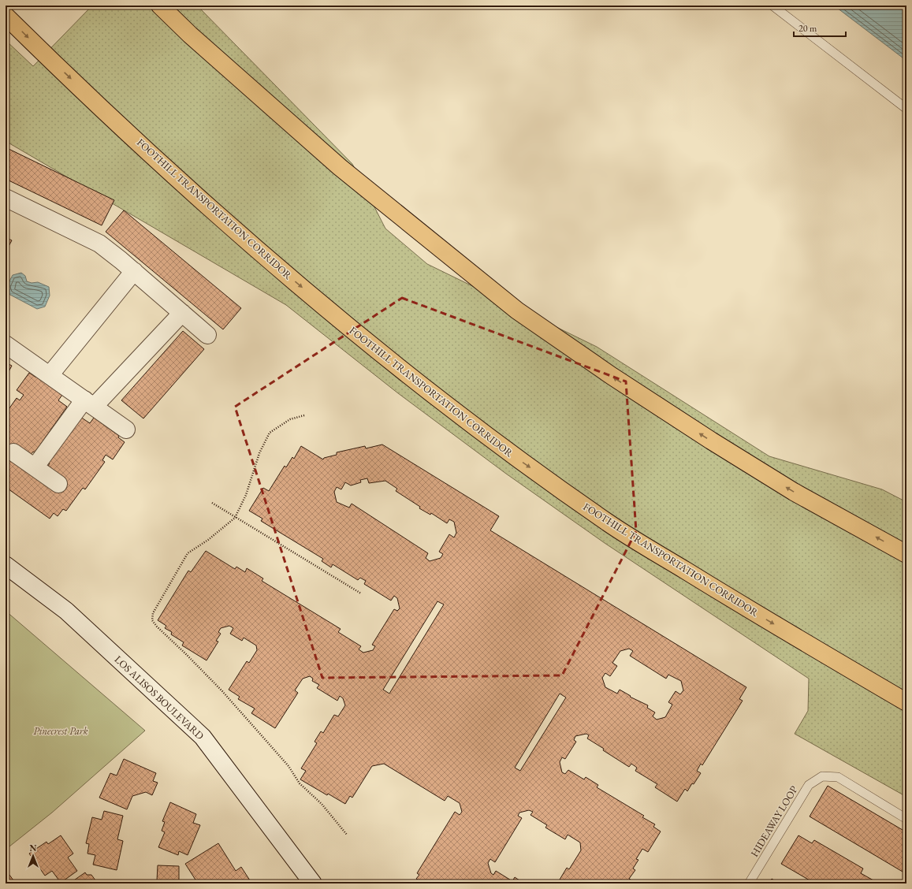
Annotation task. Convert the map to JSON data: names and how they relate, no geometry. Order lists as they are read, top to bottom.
{
  "streets": {
    "highway": ["FOOTHILL TRANSPORTATION CORRIDOR"],
    "street": ["LOS ALISOS BOULEVARD"],
    "lane": ["HIDEAWAY LOOP"]
  },
  "parks": ["Pinecrest Park"],
  "scale_bar": "20 m",
  "north": "top"
}
